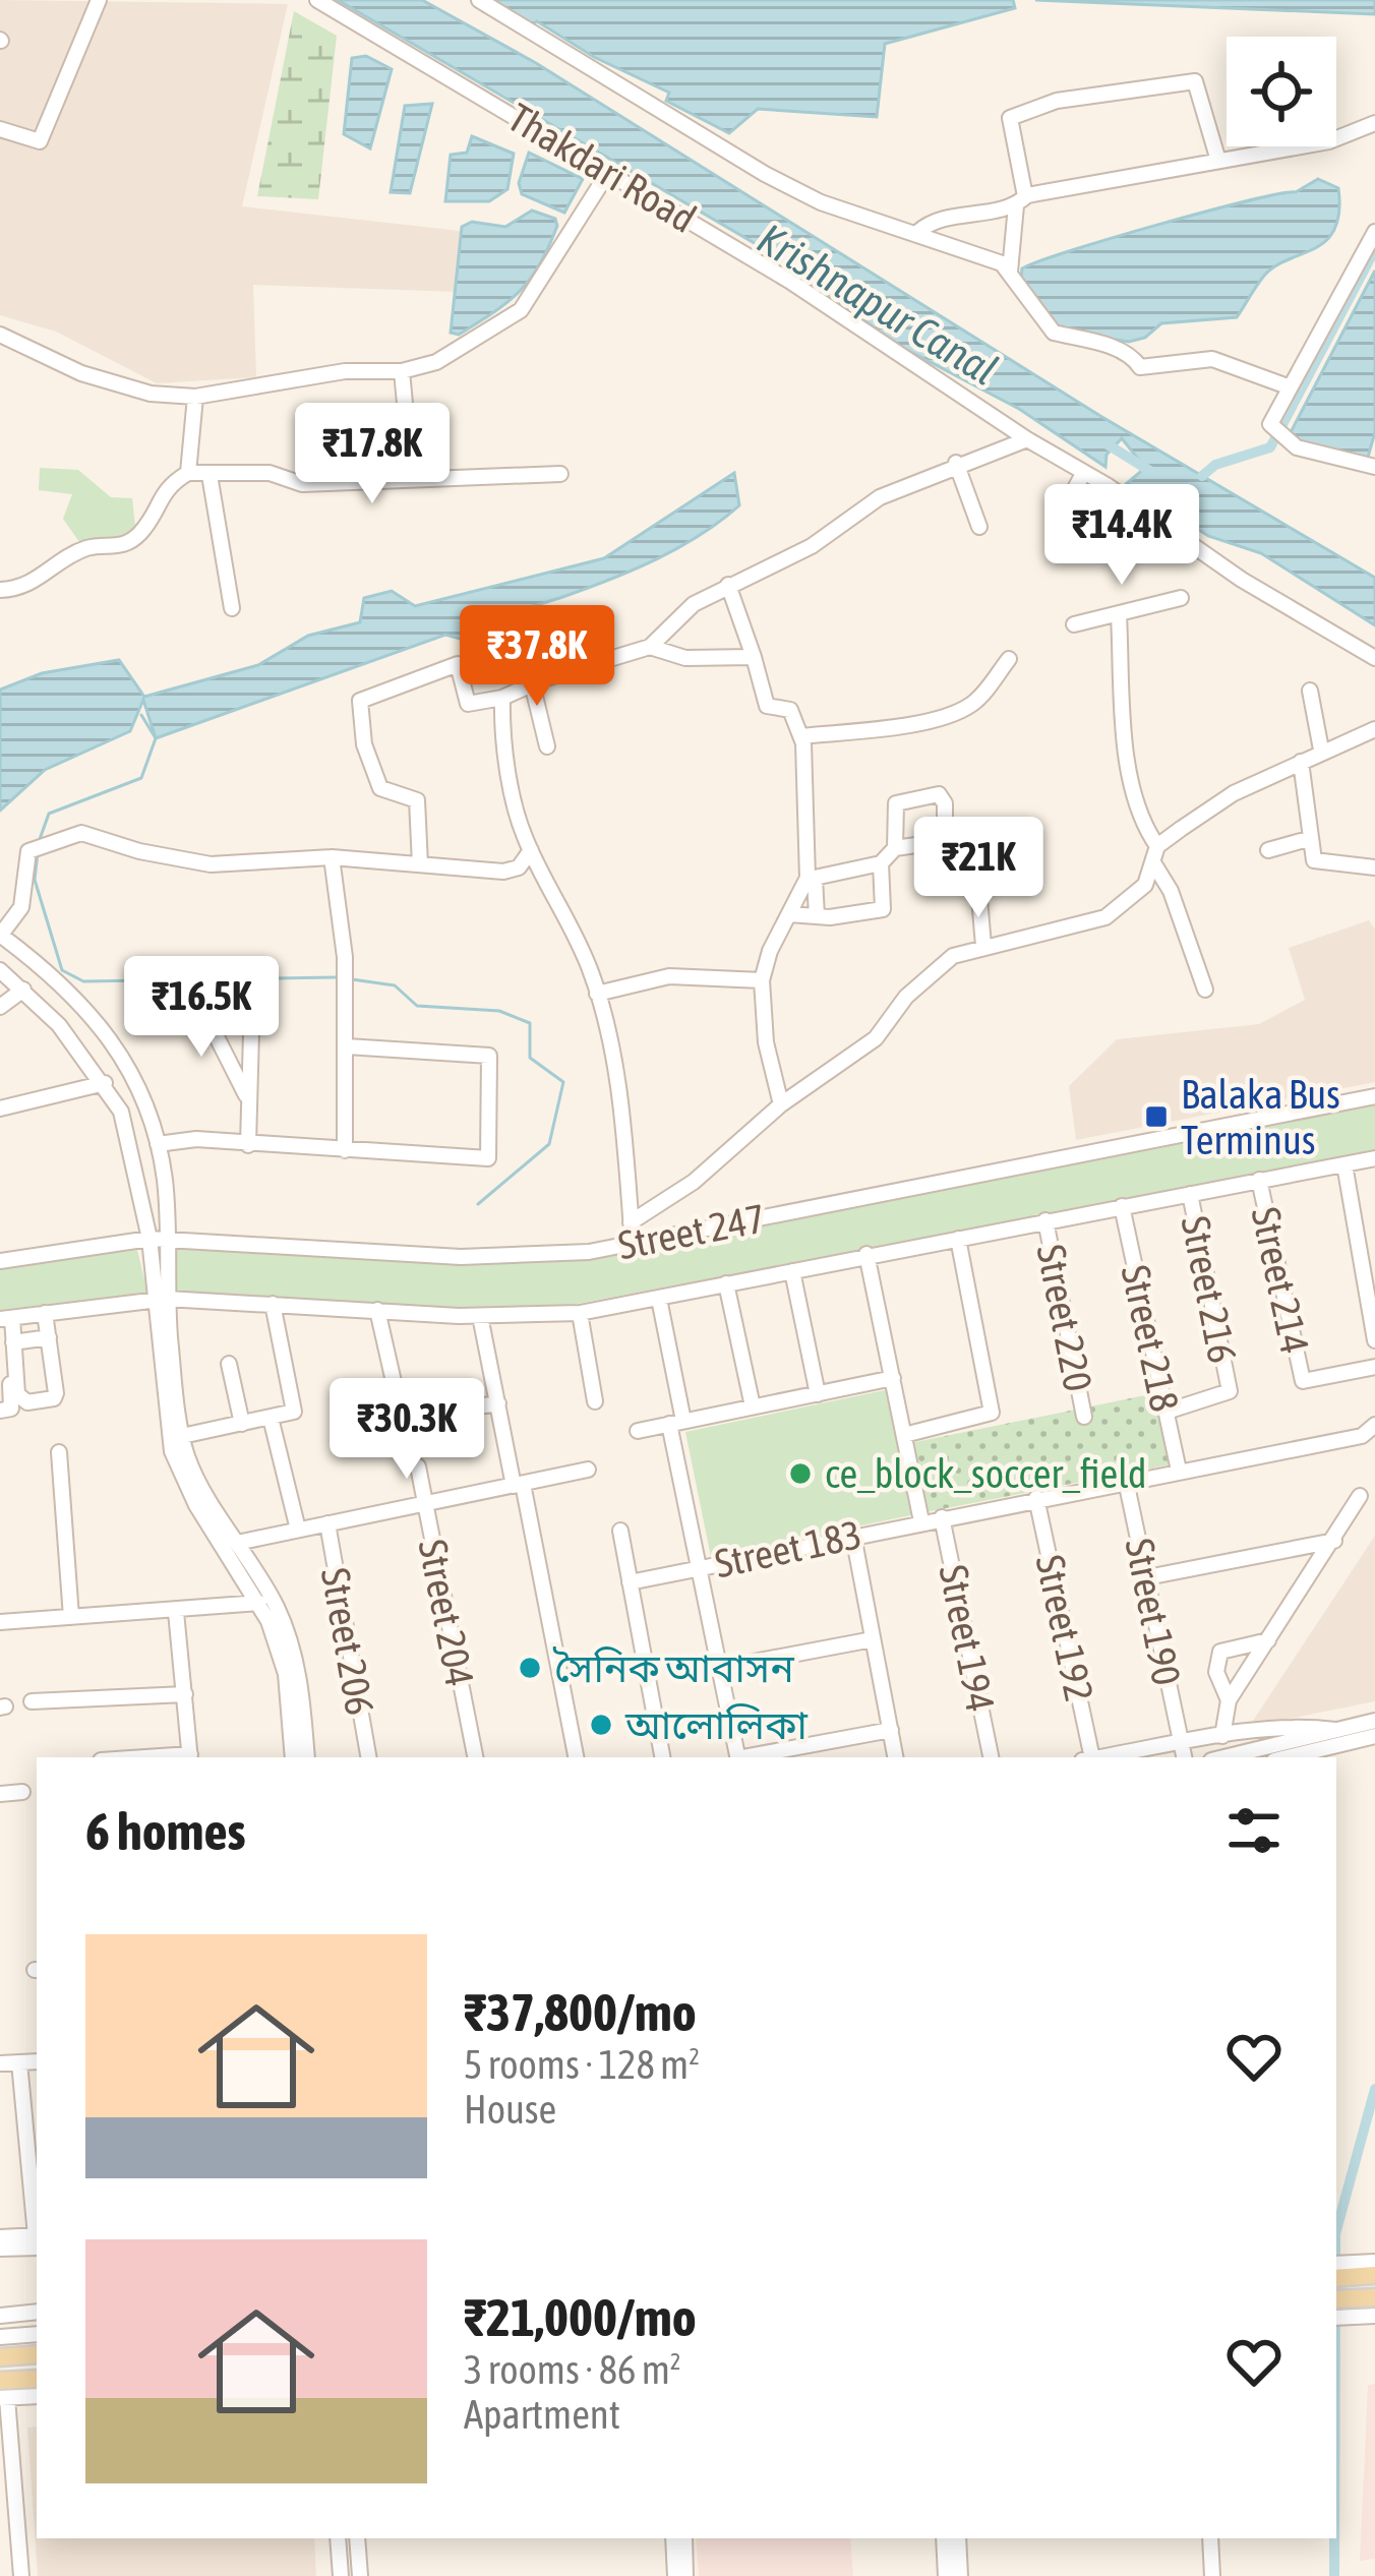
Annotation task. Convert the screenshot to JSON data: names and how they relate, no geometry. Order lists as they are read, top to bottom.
{
  "streets": {
    "street": [
      "Thakdari Road",
      "Street 247",
      "Street 214",
      "Street 216",
      "Street 220",
      "Street 218",
      "Street 183",
      "Street 190",
      "Street 204",
      "Street 192",
      "Street 194",
      "Street 206"
    ]
  },
  "crossings": [
    ["Street 247", "Street 214"],
    ["Street 247", "Street 216"],
    ["Street 247", "Street 220"],
    ["Street 247", "Street 218"],
    ["Street 216", "Street 218"],
    ["Street 218", "Street 183"],
    ["Street 183", "Street 190"],
    ["Street 183", "Street 192"],
    ["Street 183", "Street 194"]
  ],
  "water": ["Krishnapur Canal"],
  "places": {
    "transit": ["Balaka Bus Terminus"],
    "other": ["ce_block_soccer_field", "সৈনিক আবাসন", "আলোলিকা"]
  },
  "page": {
    "price": [
      "₹17.8K",
      "₹14.4K",
      "₹37.8K",
      "₹21K",
      "₹16.5K",
      "₹30.3K"
    ],
    "heading": "6 homes",
    "list": [
      {
        "name": "₹37,800/mo",
        "note": "5 rooms · 128 m² · House"
      },
      {
        "name": "₹21,000/mo",
        "note": "3 rooms · 86 m² · Apartment"
      }
    ]
  }
}
